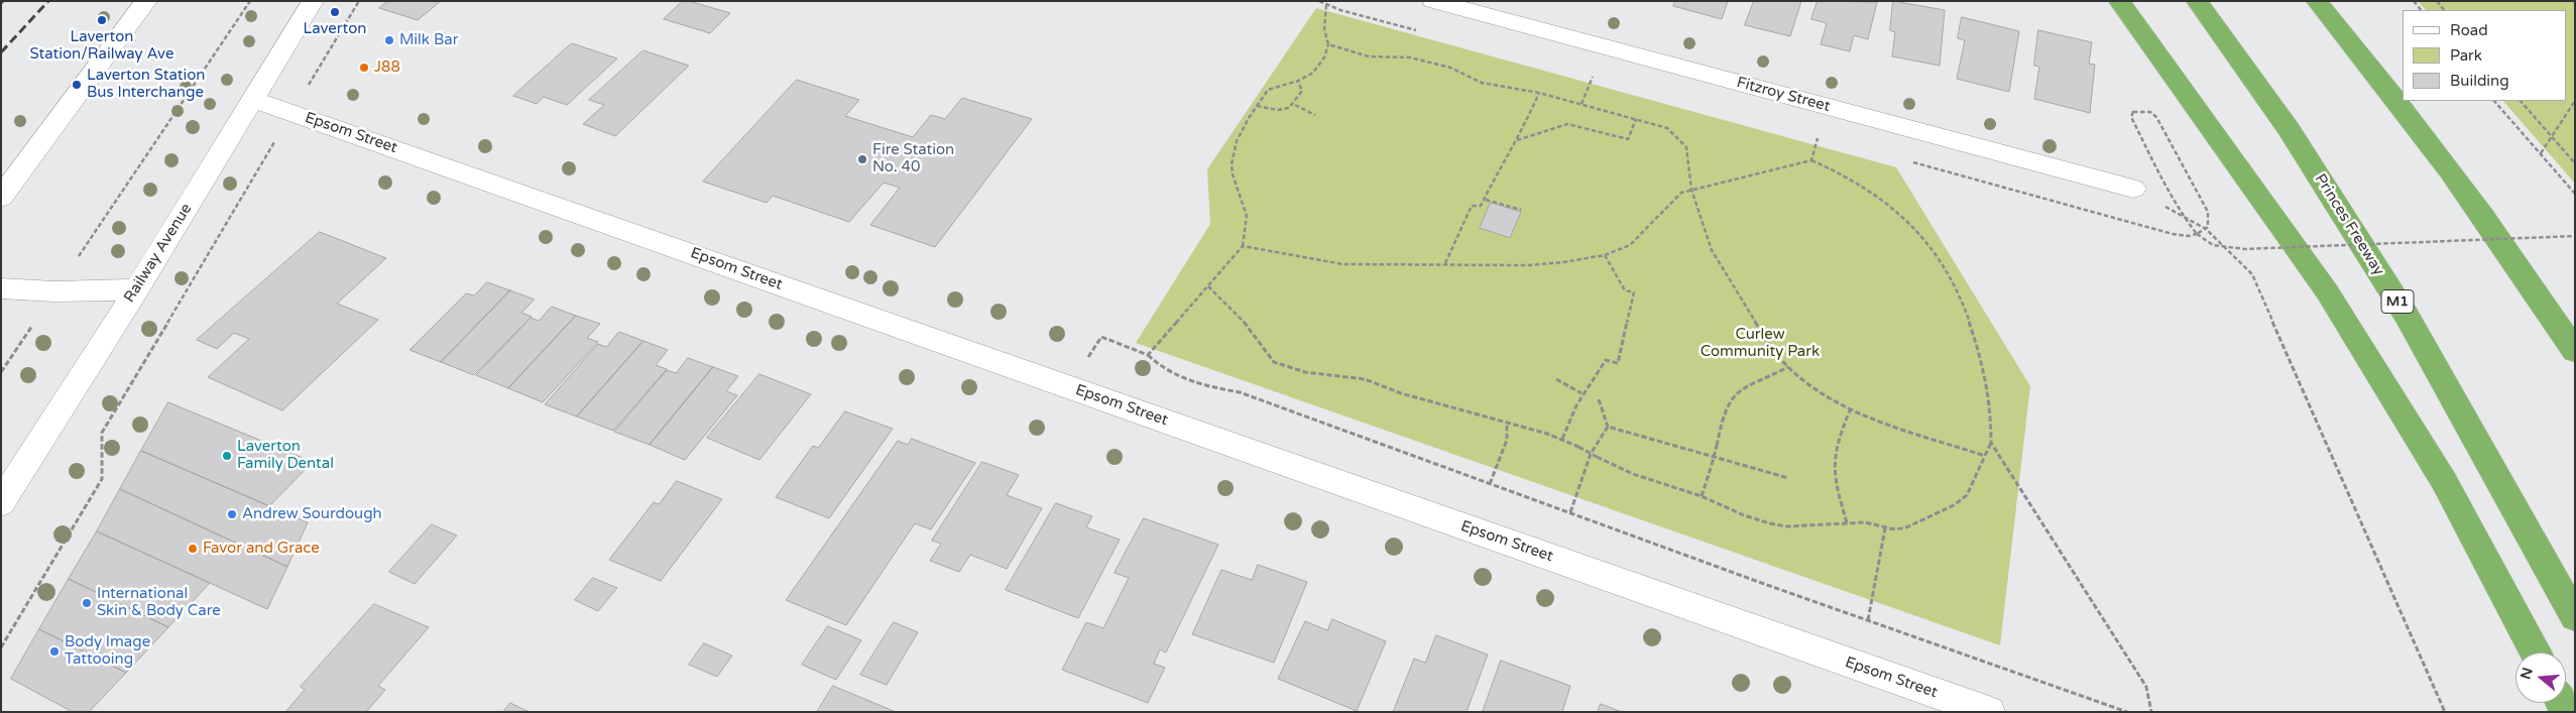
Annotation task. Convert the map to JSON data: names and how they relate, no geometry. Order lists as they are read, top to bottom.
{
  "streets": {
    "highway": ["Princes Freeway", "M1"],
    "street": ["Fitzroy Street", "Epsom Street", "Railway Avenue"]
  },
  "crossings": [
    ["Epsom Street", "Railway Avenue"]
  ],
  "parks": ["Curlew Community Park"],
  "places": [
    "Laverton",
    "Laverton Station/Railway Ave",
    "Milk Bar",
    "J88",
    "Laverton Station Bus Interchange",
    "Fire Station No. 40",
    "Laverton Family Dental",
    "Andrew Sourdough",
    "Favor and Grace",
    "International Skin & Body Care",
    "Body Image Tattooing"
  ],
  "legend": ["Road", "Park", "Building"],
  "north": "left"
}
